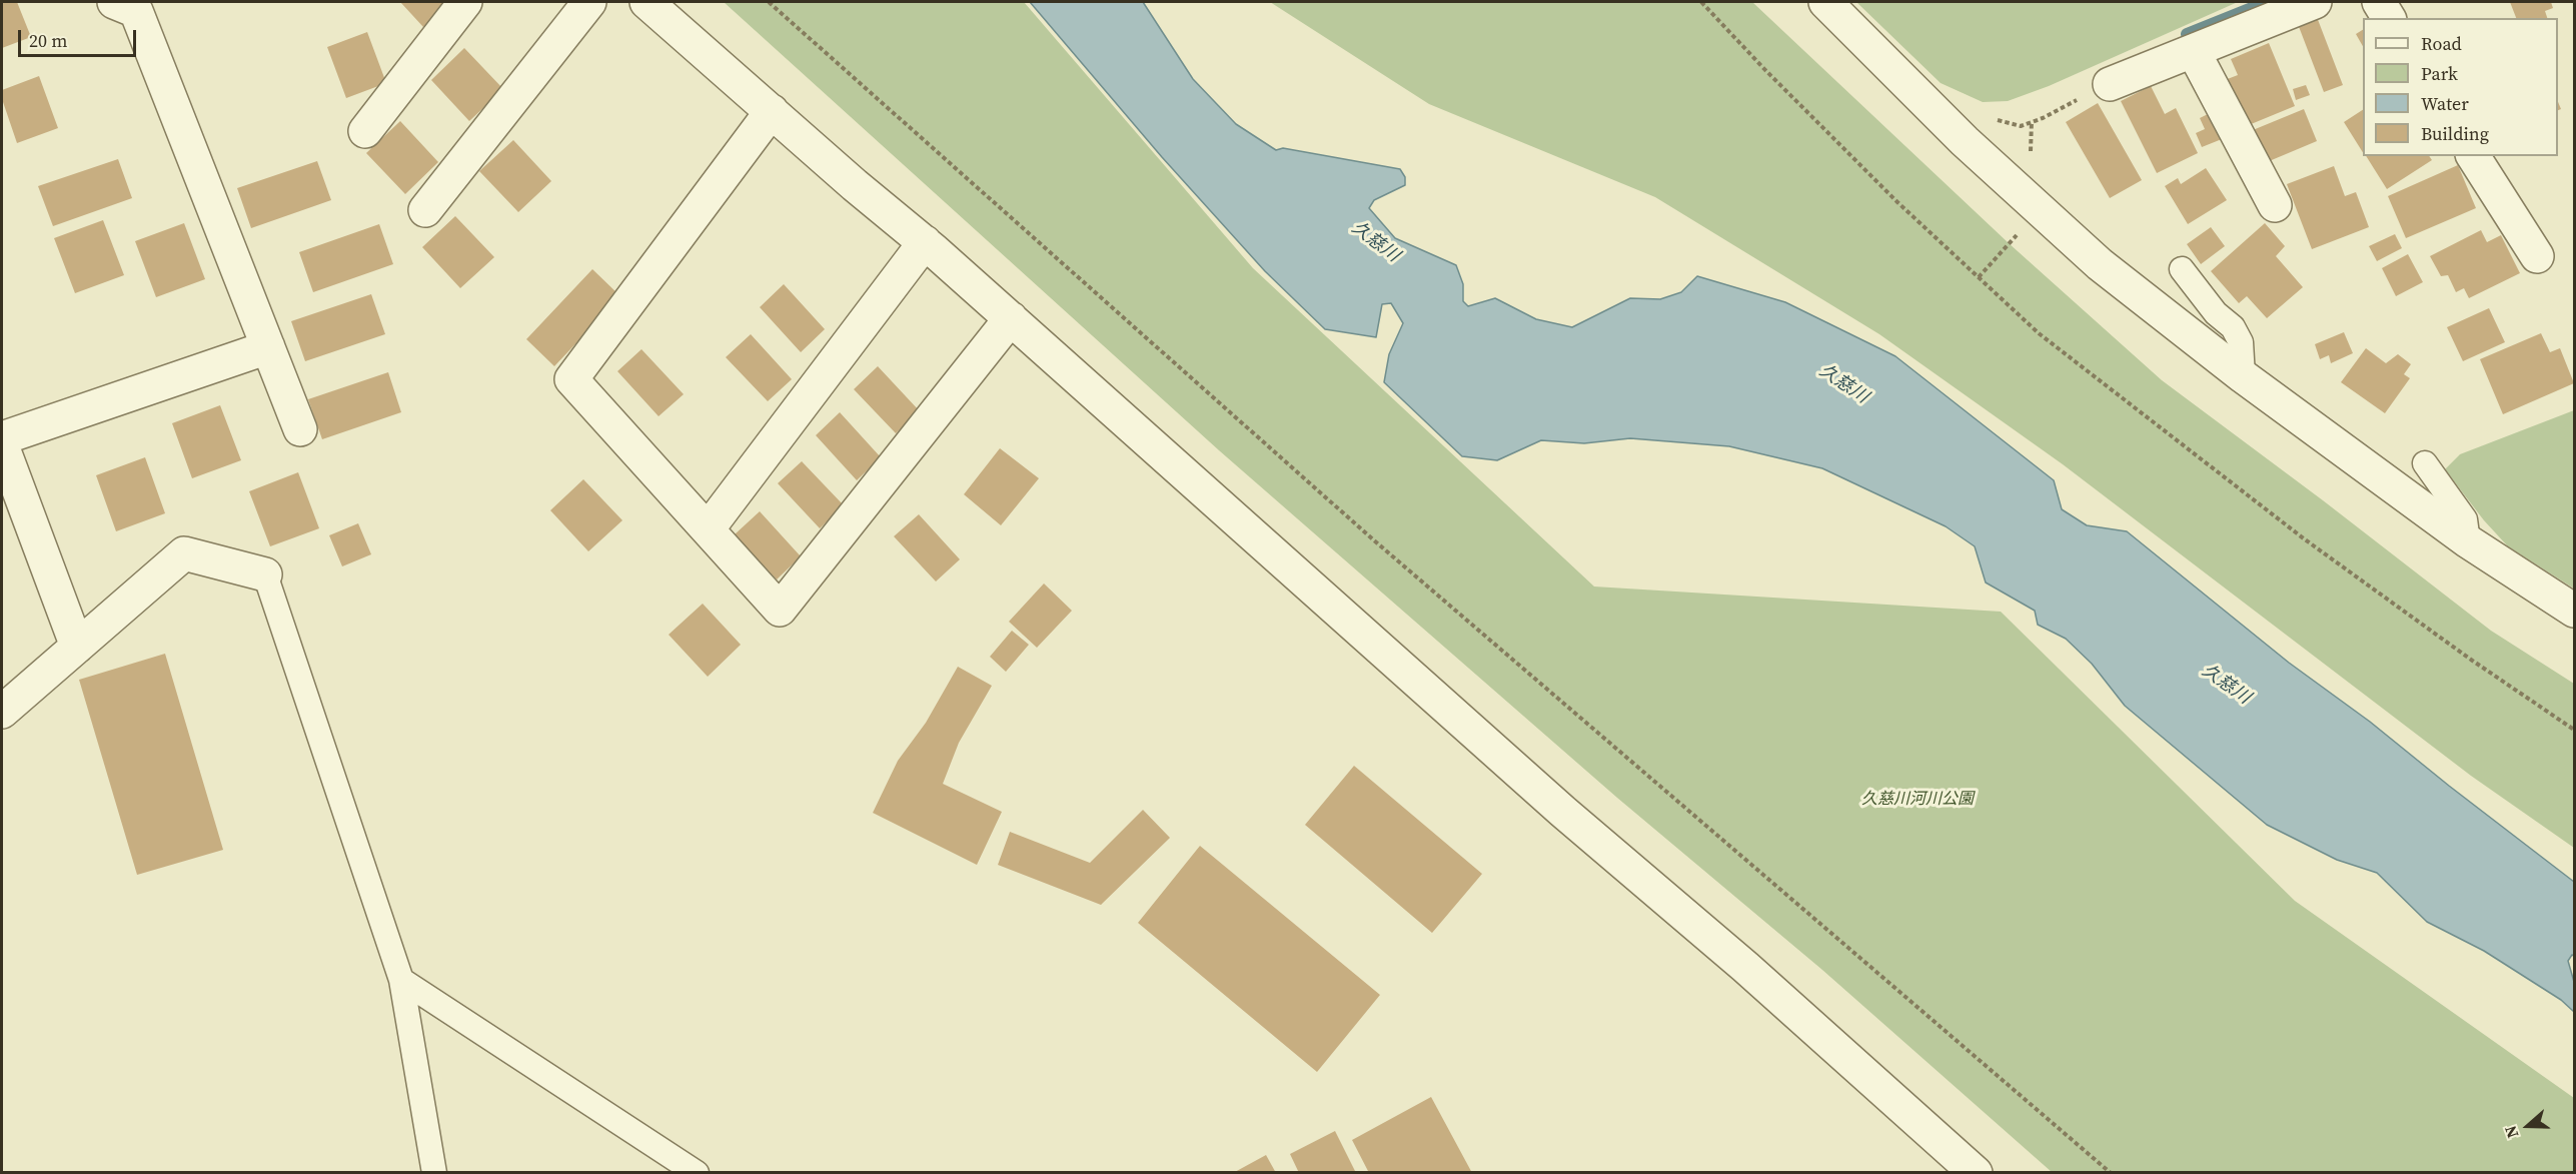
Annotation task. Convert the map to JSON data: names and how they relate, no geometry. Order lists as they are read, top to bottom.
{
  "water": ["久慈川"],
  "parks": ["久慈川河川公園"],
  "legend": [
    "Road",
    "Park",
    "Water",
    "Building"
  ],
  "scale_bar": "20 m",
  "north": "left"
}
